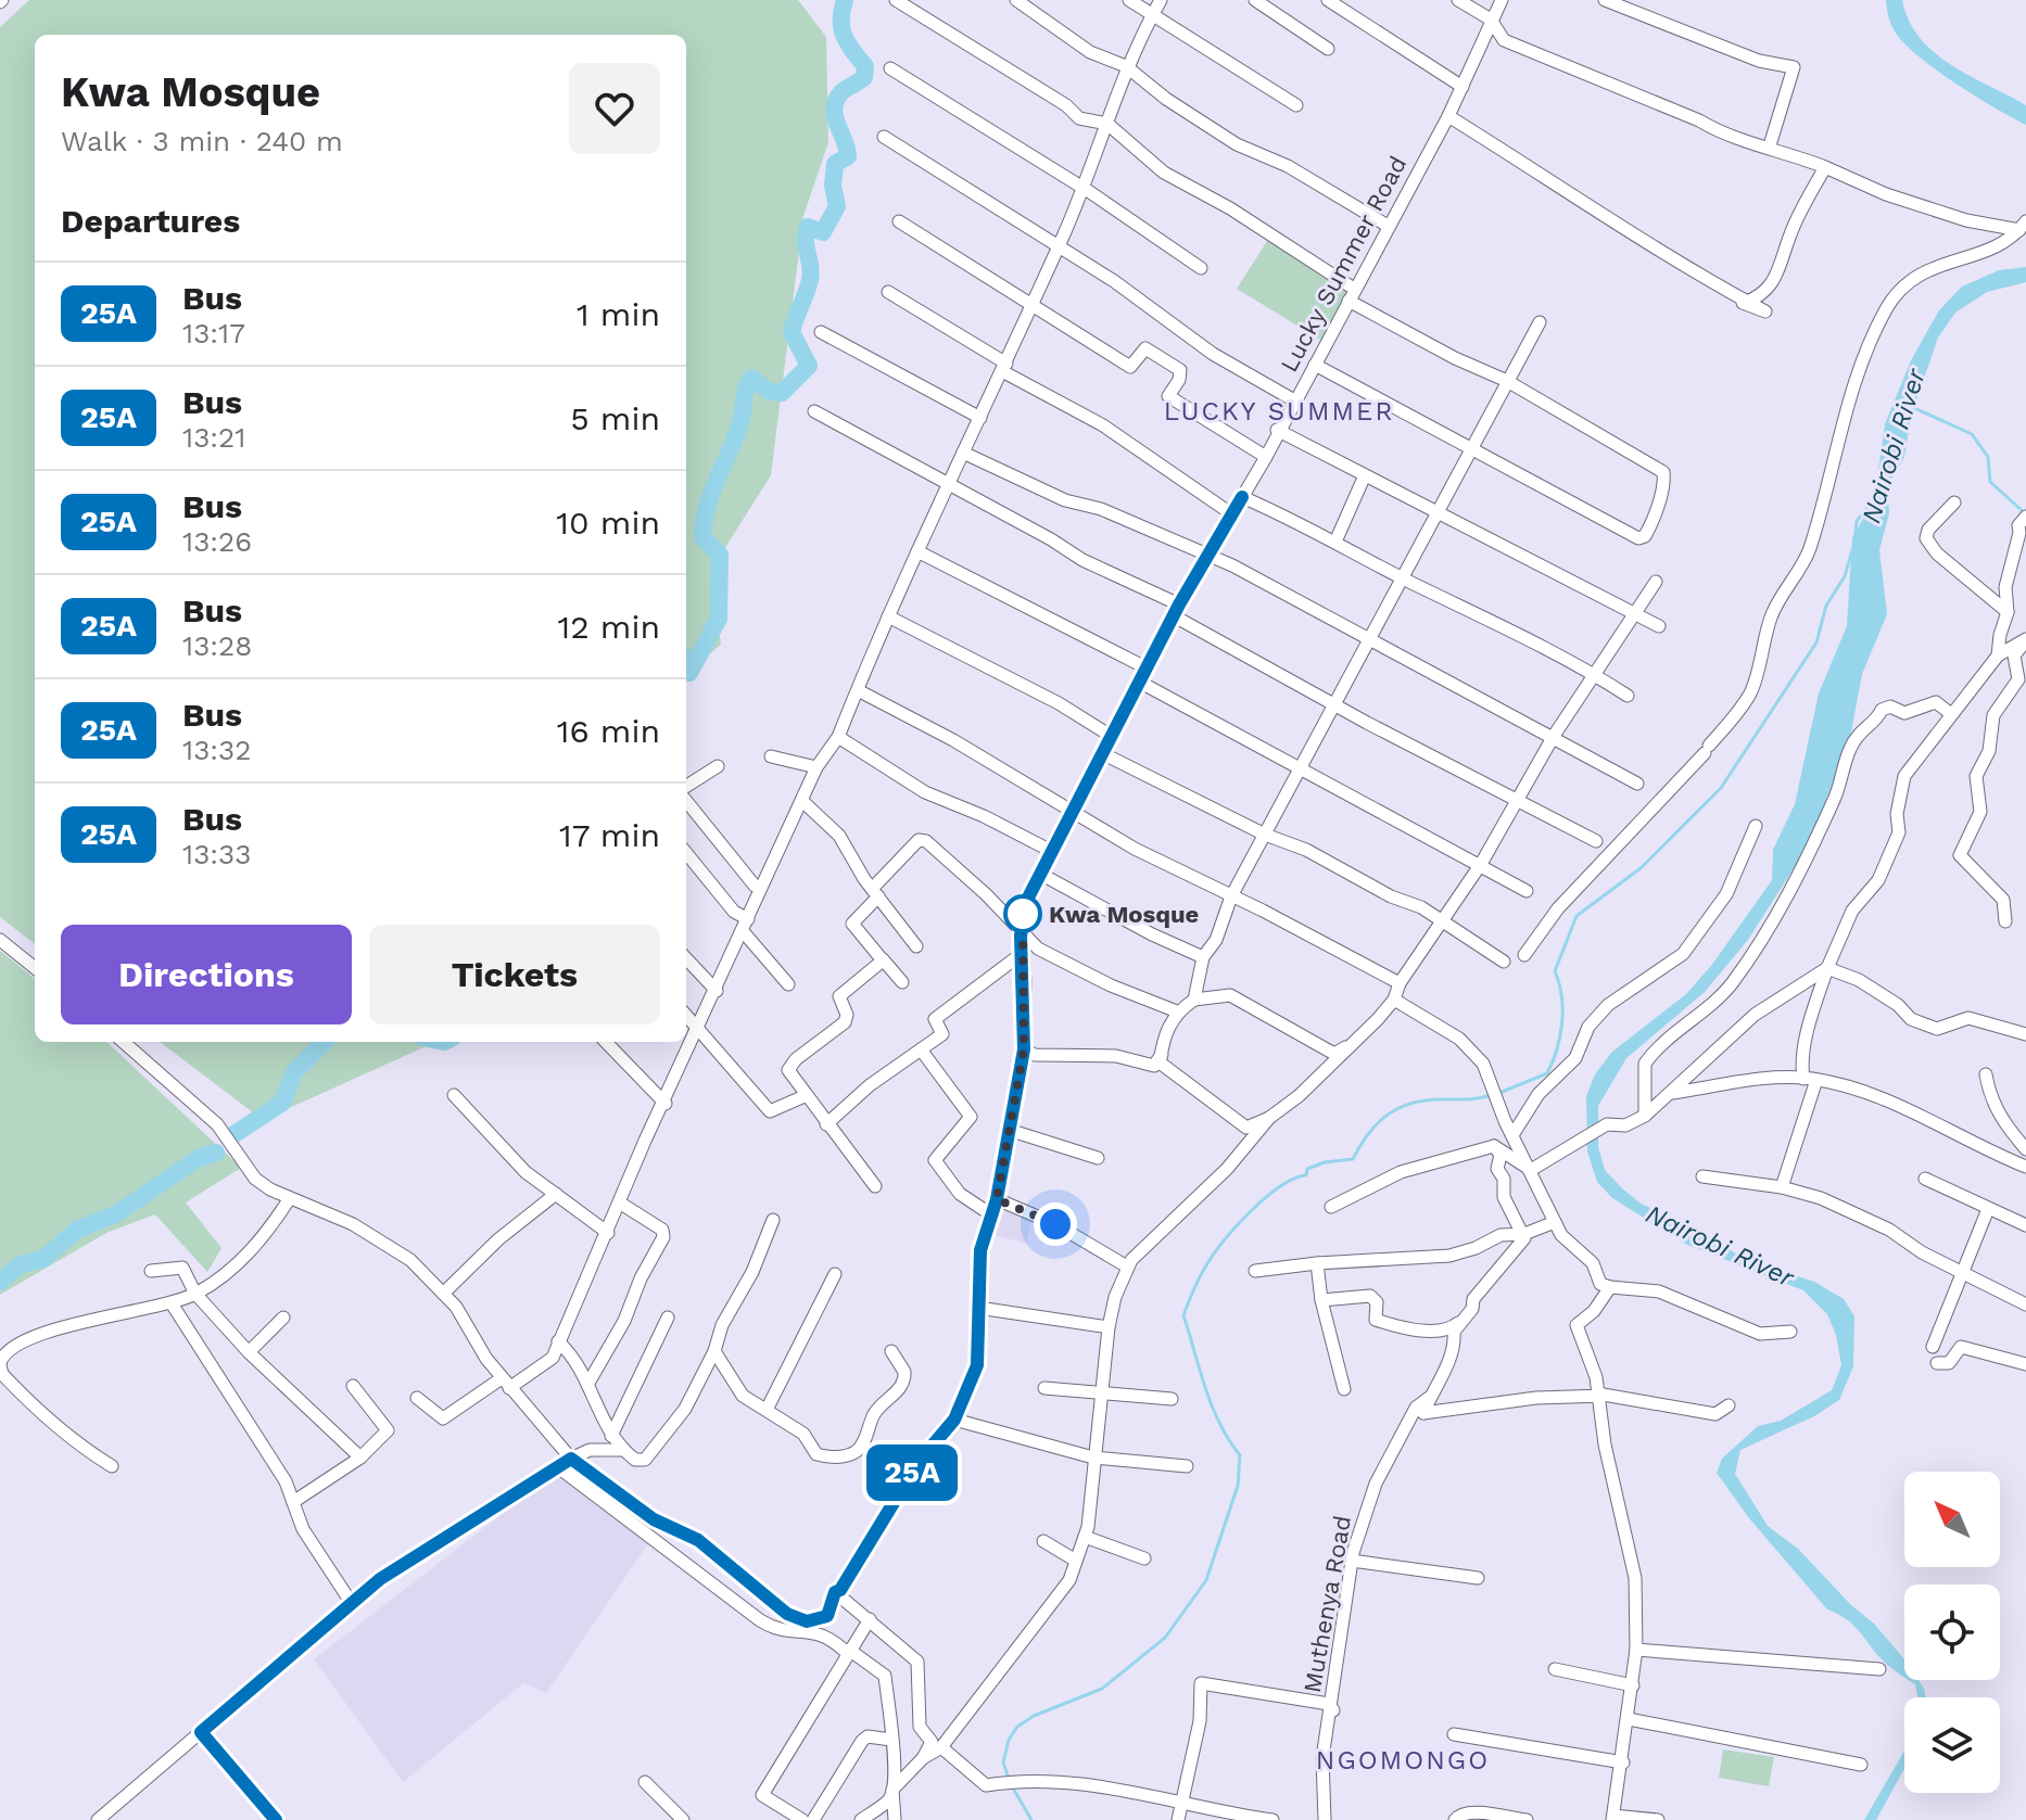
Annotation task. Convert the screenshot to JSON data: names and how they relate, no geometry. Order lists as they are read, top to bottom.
{
  "streets": {
    "street": ["Lucky Summer Road", "Muthenya Road"]
  },
  "districts": ["LUCKY SUMMER", "NGOMONGO"],
  "water": ["Nairobi River"],
  "places": ["Kwa Mosque"],
  "lines": ["bus line 25A"],
  "north": "top left",
  "page": {
    "on_map": "25A",
    "heading": [
      ["Kwa Mosque", "Walk · 3 min · 240 m"],
      "Departures"
    ],
    "list": [
      {
        "mark": "25A",
        "name": "Bus",
        "note": "13:17",
        "value": "1 min"
      },
      {
        "mark": "25A",
        "name": "Bus",
        "note": "13:21",
        "value": "5 min"
      },
      {
        "mark": "25A",
        "name": "Bus",
        "note": "13:26",
        "value": "10 min"
      },
      {
        "mark": "25A",
        "name": "Bus",
        "note": "13:28",
        "value": "12 min"
      },
      {
        "mark": "25A",
        "name": "Bus",
        "note": "13:32",
        "value": "16 min"
      },
      {
        "mark": "25A",
        "name": "Bus",
        "note": "13:33",
        "value": "17 min"
      }
    ],
    "buttons": ["Directions", "Tickets"]
  }
}
